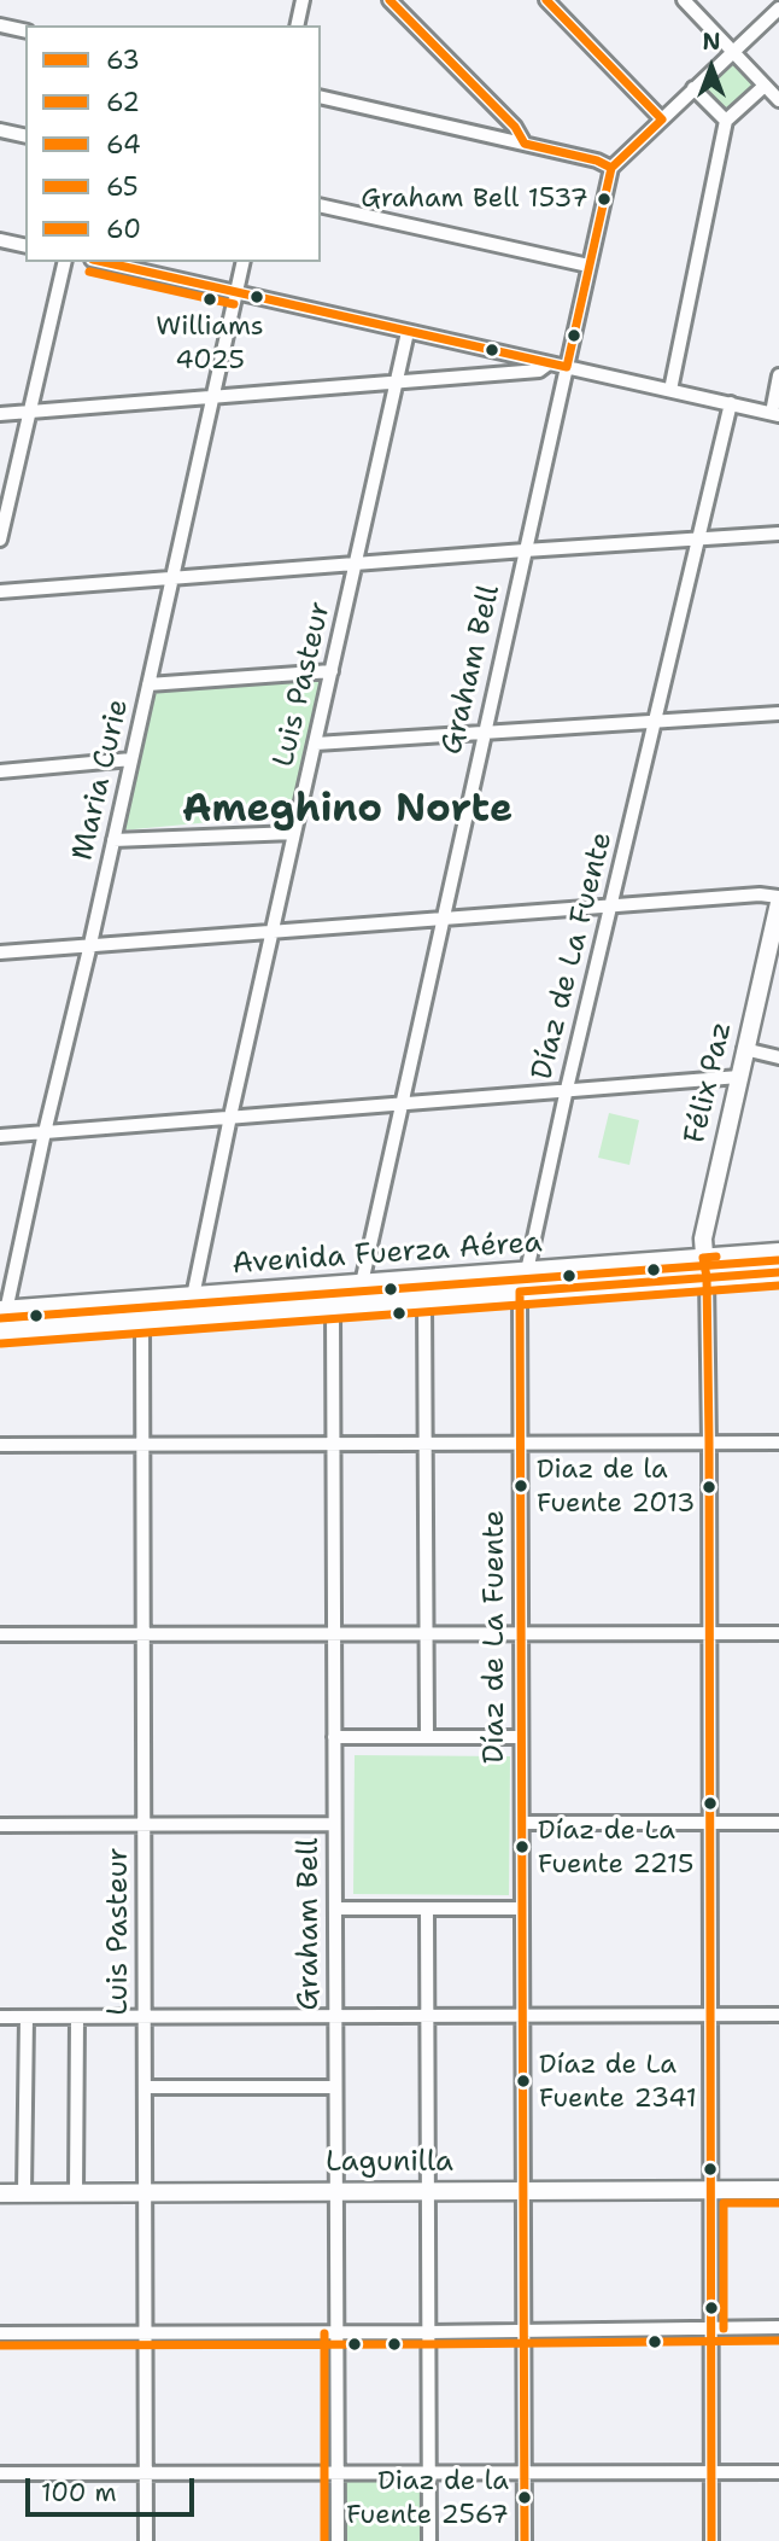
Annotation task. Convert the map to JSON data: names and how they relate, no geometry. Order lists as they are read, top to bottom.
{
  "streets": {
    "main road": ["Félix Paz", "Avenida Fuerza Aérea", "Lagunilla"],
    "street": [
      "Graham Bell",
      "Luis Pasteur",
      "Maria Curie",
      "Díaz de La Fuente"
    ]
  },
  "crossings": [
    ["Graham Bell", "Avenida Fuerza Aérea"],
    ["Graham Bell", "Lagunilla"],
    ["Luis Pasteur", "Avenida Fuerza Aérea"],
    ["Luis Pasteur", "Lagunilla"],
    ["Maria Curie", "Avenida Fuerza Aérea"],
    ["Díaz de La Fuente", "Avenida Fuerza Aérea"],
    ["Díaz de La Fuente", "Lagunilla"],
    ["Félix Paz", "Avenida Fuerza Aérea"]
  ],
  "districts": ["Ameghino Norte"],
  "places": [
    "Graham Bell 1537",
    "Williams 4025",
    "Diaz de la Fuente 2013",
    "Díaz de La Fuente 2215",
    "Díaz de La Fuente 2341",
    "Diaz de la Fuente 2567"
  ],
  "lines": [
    "transit line 62",
    "transit line 63",
    "transit line 60",
    "transit line 65",
    "transit line 64"
  ],
  "legend": [
    "63",
    "62",
    "64",
    "65",
    "60"
  ],
  "scale_bar": "100 m",
  "north": "top"
}
